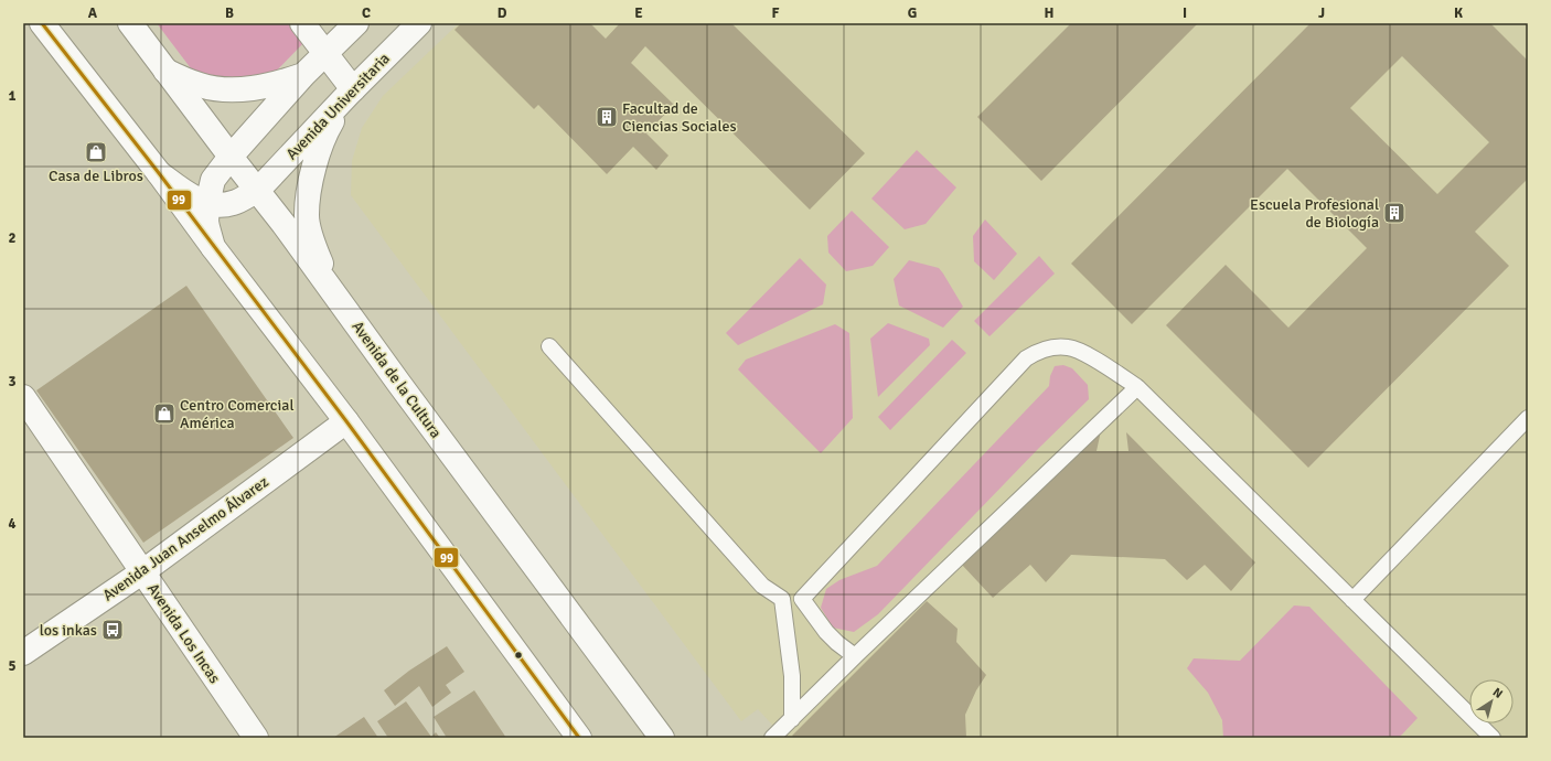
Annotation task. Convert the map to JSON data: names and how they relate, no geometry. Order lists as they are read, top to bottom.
{
  "streets": {
    "main road": [
      "Avenida Universitaria",
      "Avenida de la Cultura",
      "Avenida Juan Anselmo Álvarez",
      "Avenida Los Incas"
    ]
  },
  "crossings": [
    ["Avenida Universitaria", "Avenida de la Cultura"],
    ["Avenida Juan Anselmo Álvarez", "Avenida Los Incas"]
  ],
  "places": {
    "building": ["Facultad de Ciencias Sociales", "Escuela Profesional de Biología"],
    "shop": ["Casa de Libros", "Centro Comercial América"],
    "bus stop": ["los inkas"]
  },
  "lines": ["transit line 99"],
  "north": "top right",
  "grid": {
    "columns": [
      "A",
      "B",
      "C",
      "D",
      "E",
      "F",
      "G",
      "H",
      "I",
      "J",
      "K"
    ],
    "rows": [
      "1",
      "2",
      "3",
      "4",
      "5"
    ]
  }
}
